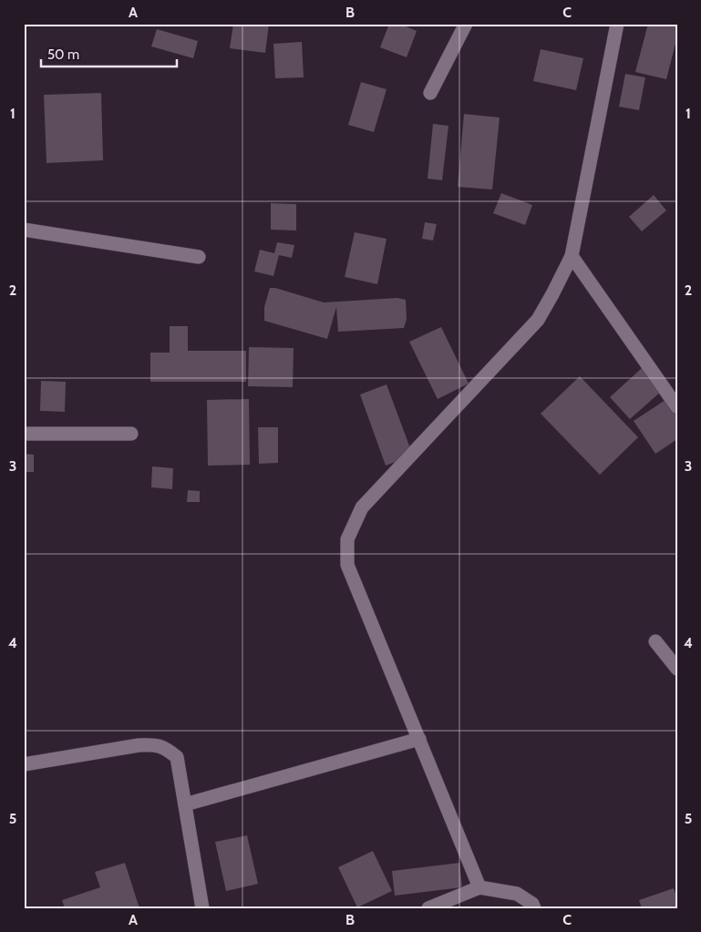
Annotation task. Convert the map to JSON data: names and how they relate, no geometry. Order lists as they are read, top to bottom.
{
  "scale_bar": "50 m",
  "grid": {
    "columns": ["A", "B", "C"],
    "rows": [
      "1",
      "2",
      "3",
      "4",
      "5"
    ]
  }
}
